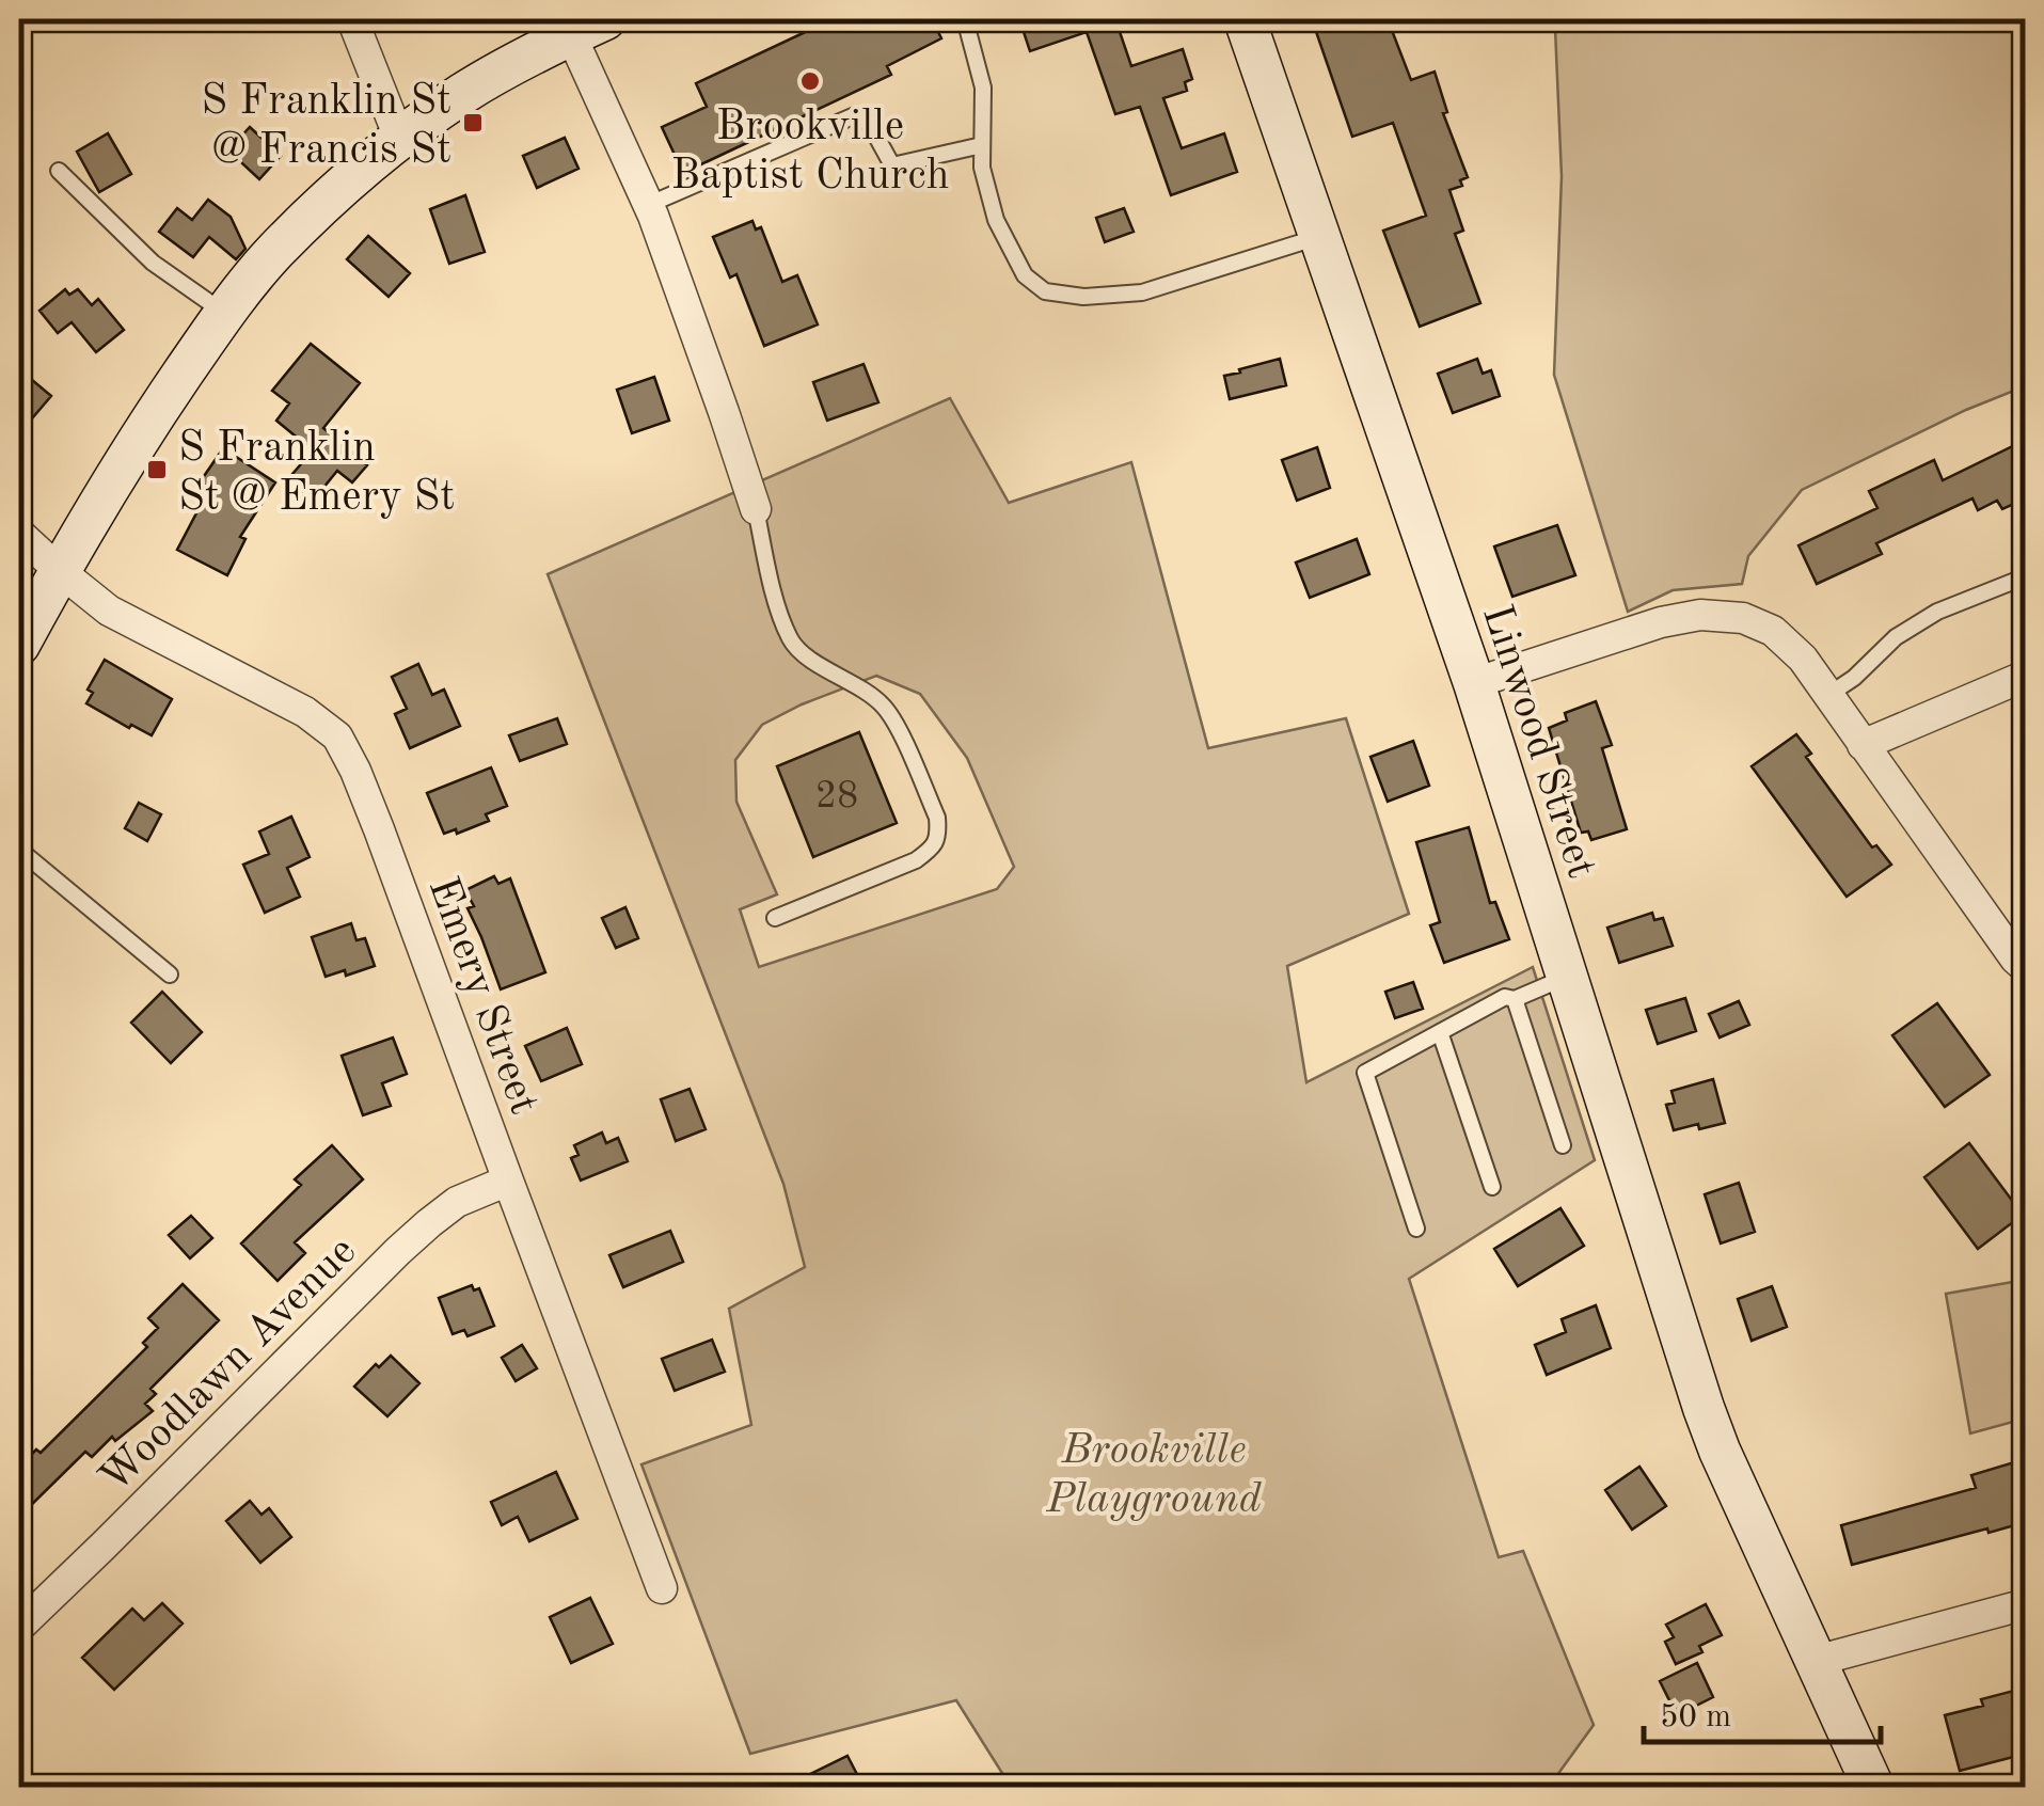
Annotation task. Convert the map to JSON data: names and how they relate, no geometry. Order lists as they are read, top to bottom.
{
  "streets": {
    "main road": ["Linwood Street"],
    "street": ["Emery Street", "Woodlawn Avenue"]
  },
  "crossings": [
    ["Emery Street", "Woodlawn Avenue"]
  ],
  "parks": ["Brookville Playground"],
  "places": {
    "other": ["Brookville Baptist Church"],
    "transit": ["S Franklin St @ Francis St", "S Franklin St @ Emery St"]
  },
  "house_numbers": ["28"],
  "scale_bar": "50 m"
}
